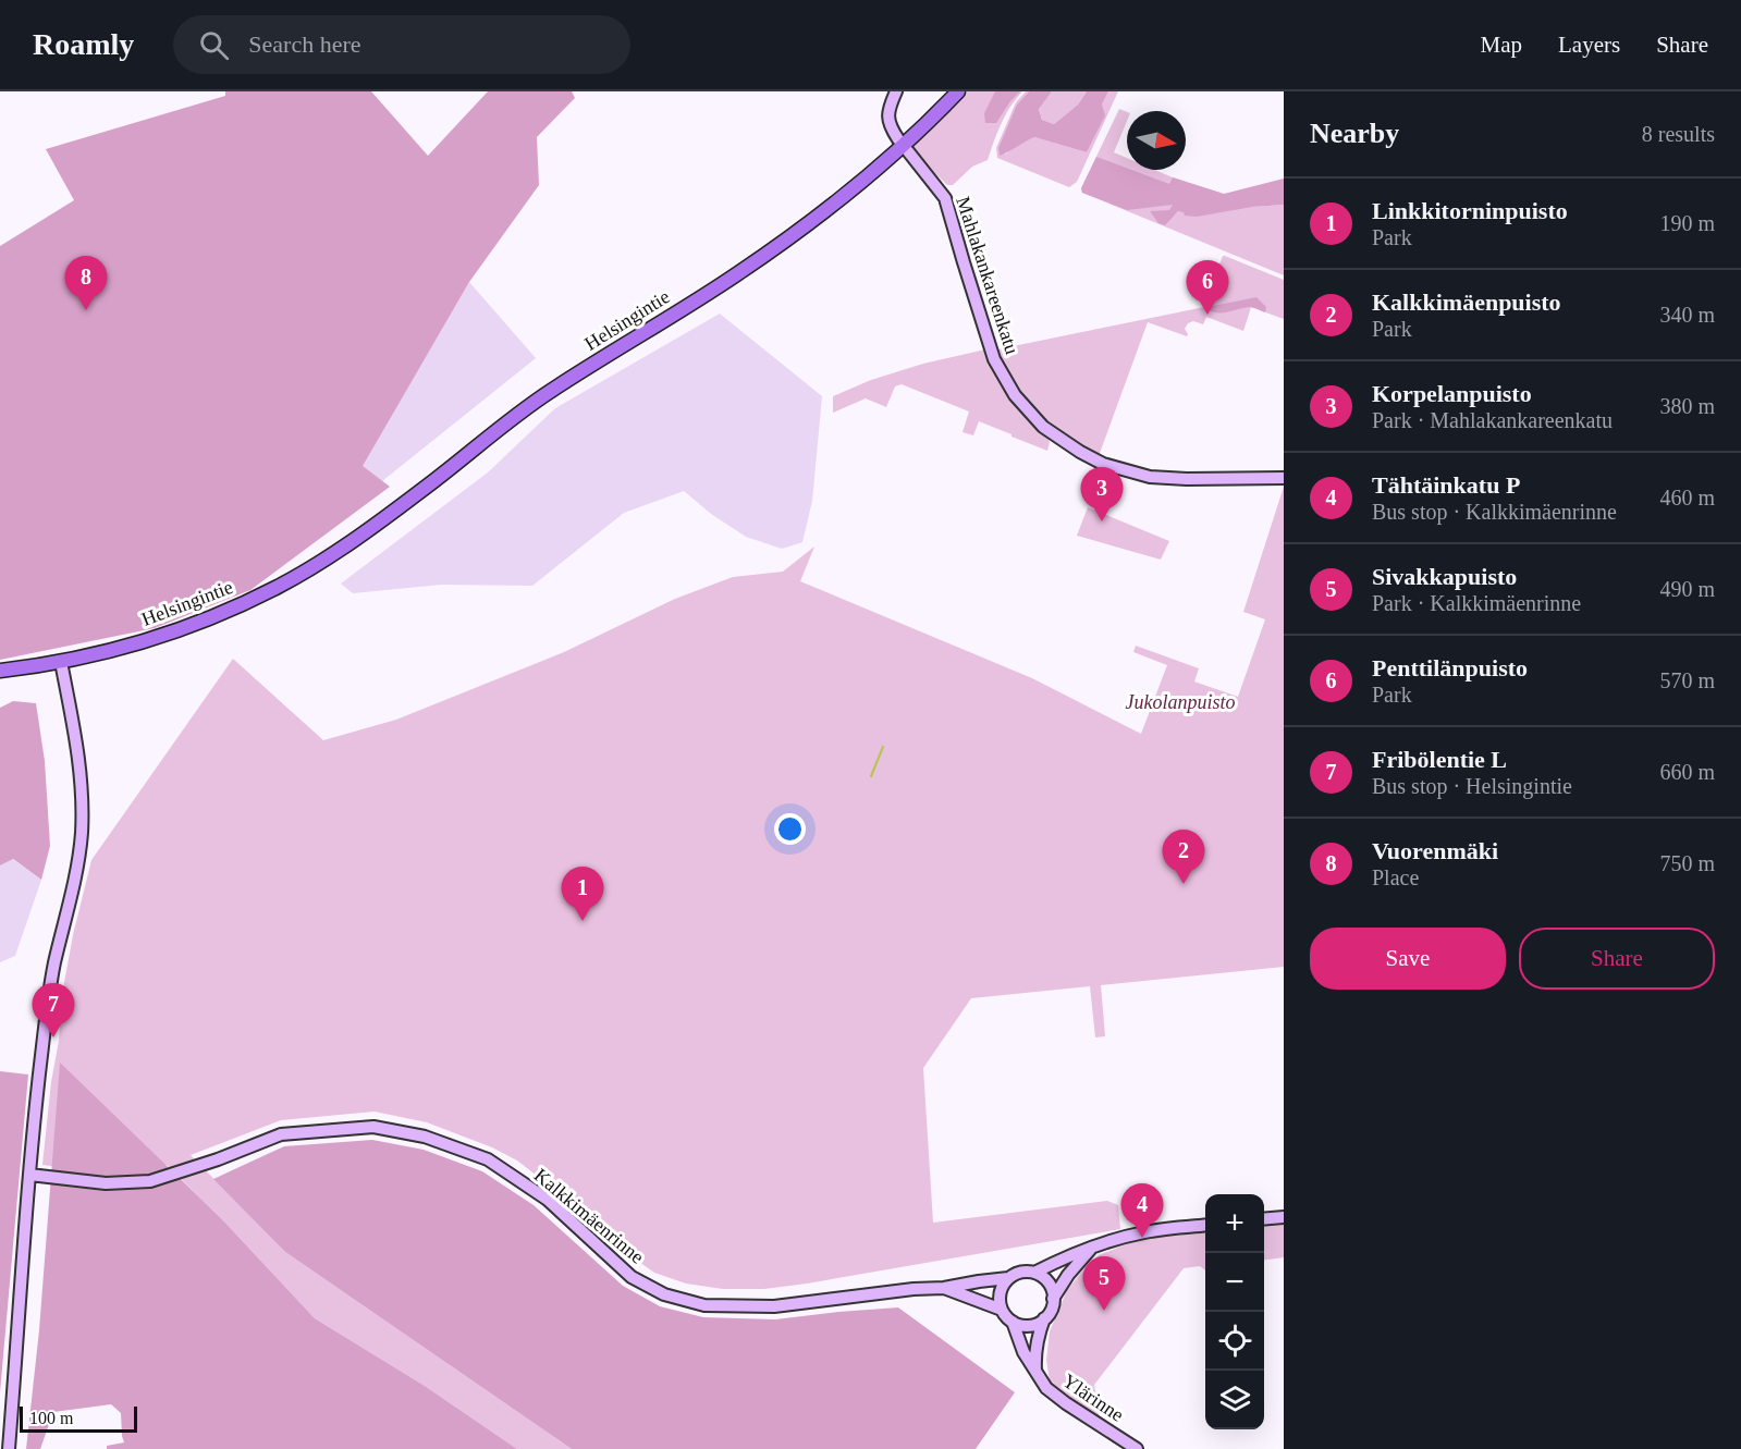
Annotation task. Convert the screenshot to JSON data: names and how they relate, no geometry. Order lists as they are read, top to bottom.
{
  "streets": {
    "main road": ["Helsingintie"],
    "street": ["Mahlakankareenkatu", "Kalkkimäenrinne", "Ylärinne"]
  },
  "crossings": [
    ["Kalkkimäenrinne", "Ylärinne"]
  ],
  "parks": ["Jukolanpuisto"],
  "scale_bar": "100 m",
  "north": "right",
  "page": {
    "header": "Roamly",
    "search": "Search here",
    "nav": ["Map", "Layers", "Share"],
    "heading": ["Nearby", "8 results"],
    "list": [
      {
        "mark": "1",
        "name": "Linkkitorninpuisto",
        "note": "Park",
        "value": "190 m"
      },
      {
        "mark": "2",
        "name": "Kalkkimäenpuisto",
        "note": "Park",
        "value": "340 m"
      },
      {
        "mark": "3",
        "name": "Korpelanpuisto",
        "note": "Park · Mahlakankareenkatu",
        "value": "380 m"
      },
      {
        "mark": "4",
        "name": "Tähtäinkatu P",
        "note": "Bus stop · Kalkkimäenrinne",
        "value": "460 m"
      },
      {
        "mark": "5",
        "name": "Sivakkapuisto",
        "note": "Park · Kalkkimäenrinne",
        "value": "490 m"
      },
      {
        "mark": "6",
        "name": "Penttilänpuisto",
        "note": "Park",
        "value": "570 m"
      },
      {
        "mark": "7",
        "name": "Fribölentie L",
        "note": "Bus stop · Helsingintie",
        "value": "660 m"
      },
      {
        "mark": "8",
        "name": "Vuorenmäki",
        "note": "Place",
        "value": "750 m"
      }
    ],
    "pins": [
      "8",
      "6",
      "3",
      "2",
      "1",
      "7",
      "4",
      "5"
    ],
    "buttons": ["Save", "Share"],
    "map_buttons": ["+", "−"],
    "scale": "100 m"
  }
}
